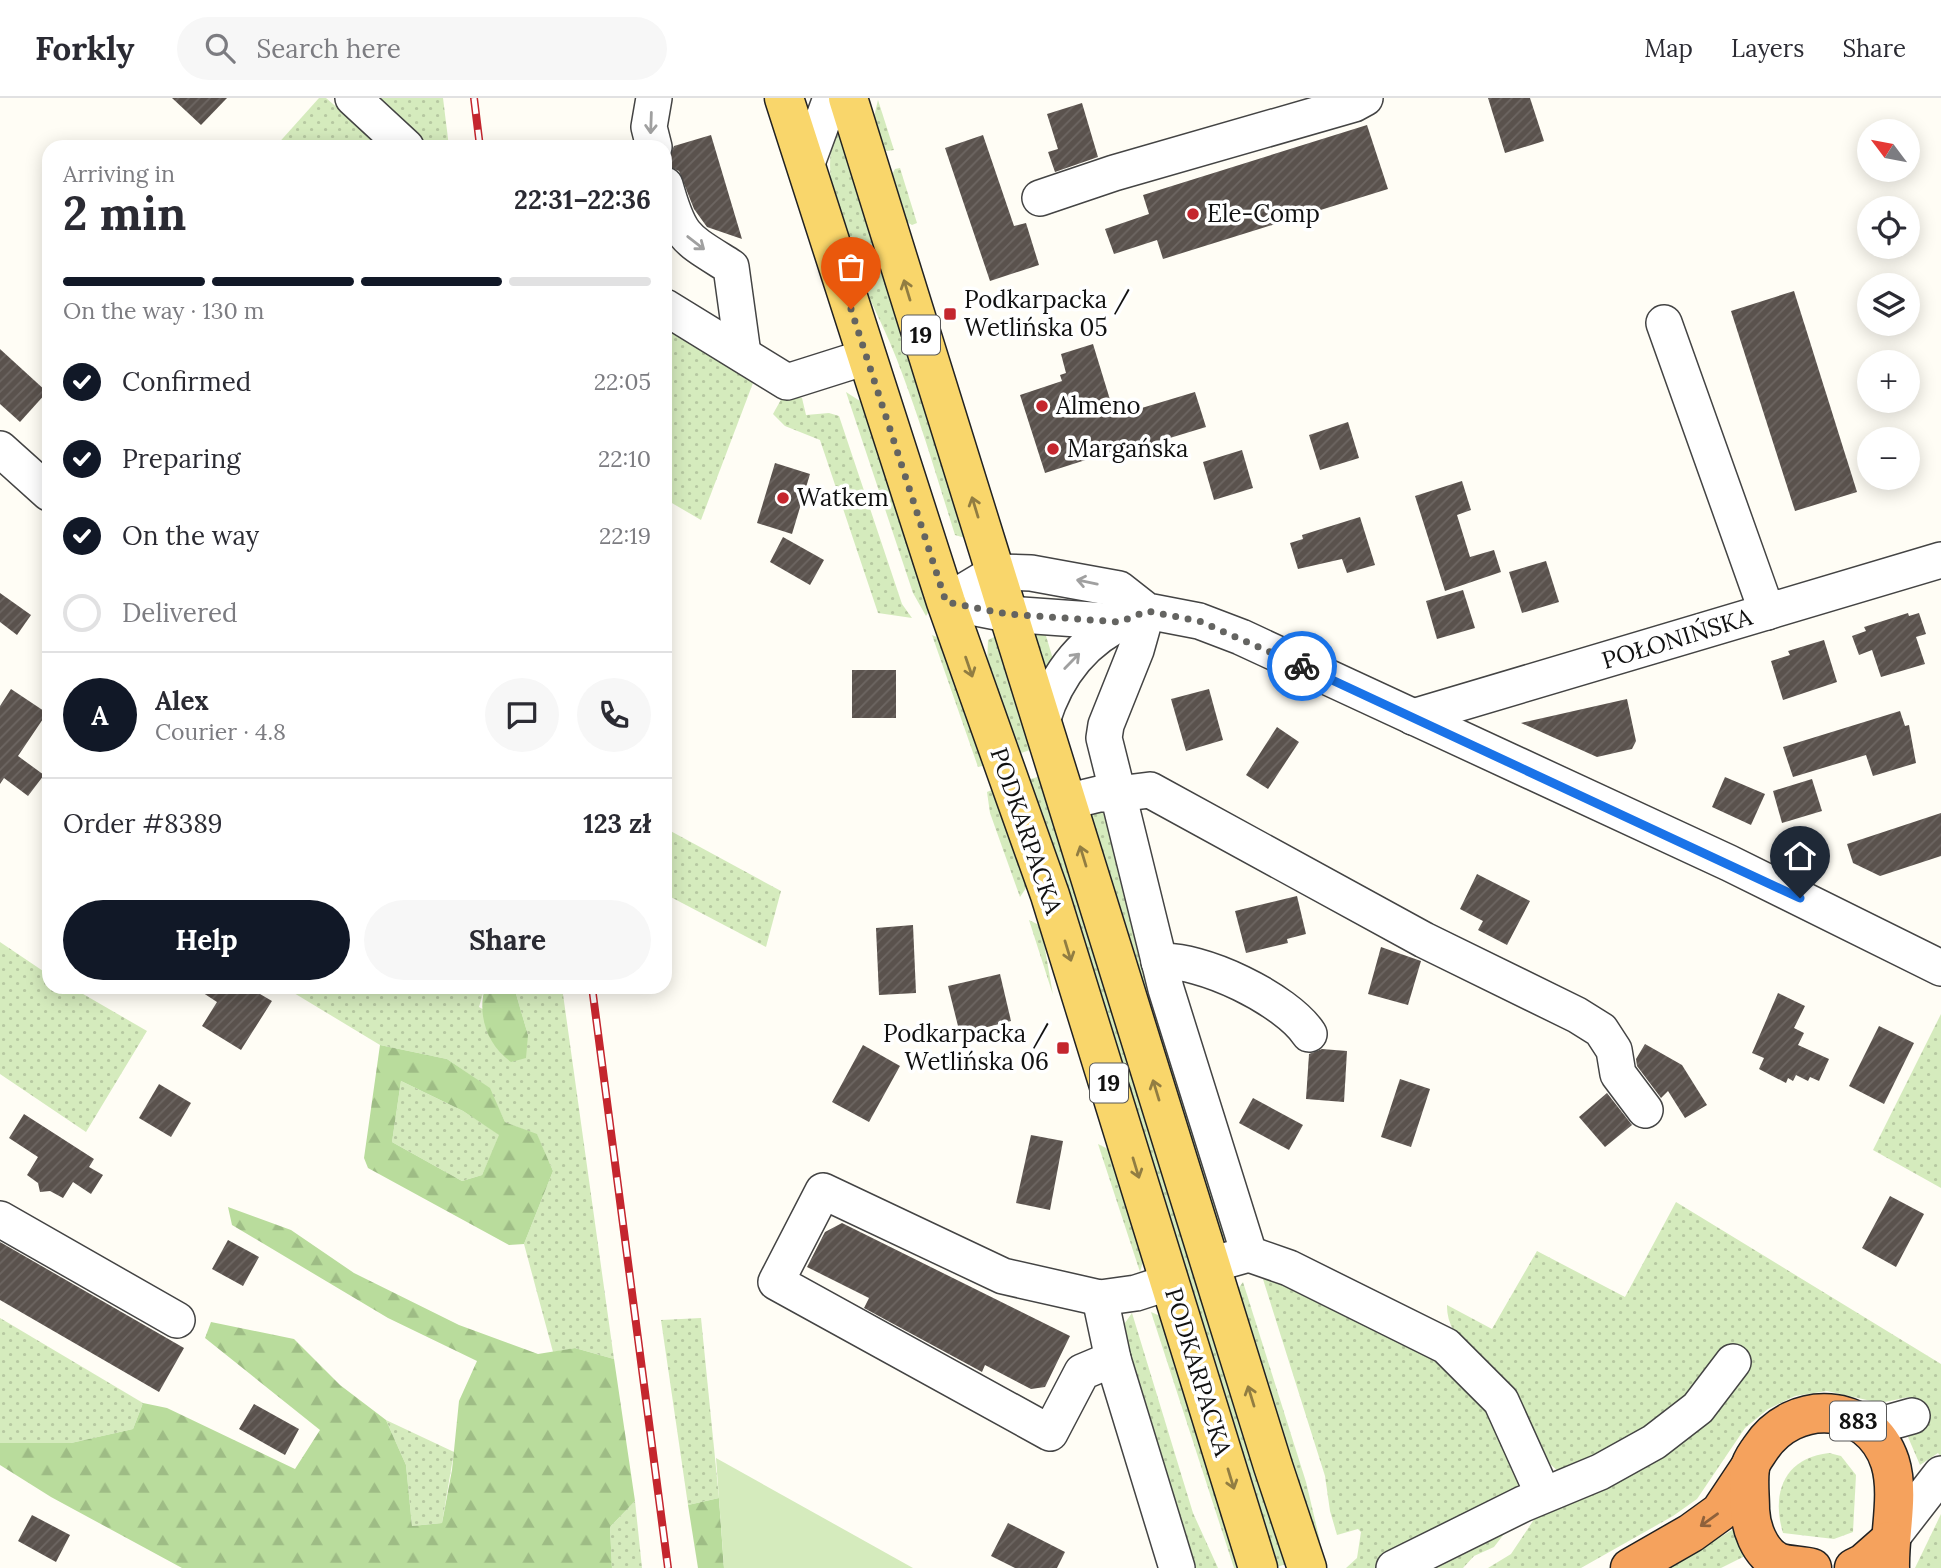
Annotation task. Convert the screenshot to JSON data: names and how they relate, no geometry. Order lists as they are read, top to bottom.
{
  "streets": {
    "highway": ["883"],
    "main road": ["19", "PODKARPACKA"],
    "street": ["POŁONIŃSKA"]
  },
  "places": {
    "other": [
      "Ele-Comp",
      "Almeno",
      "Margańska",
      "Watkem"
    ],
    "transit": ["Podkarpacka / Wetlińska 05", "Podkarpacka / Wetlińska 06"]
  },
  "north": "top left",
  "page": {
    "header": "Forkly",
    "search": "Search here",
    "nav": ["Map", "Layers", "Share"],
    "map_buttons": ["+", "−"],
    "heading": ["2 min", "Arriving in", "22:31–22:36"],
    "panel": [
      "Alex",
      "Courier · 4.8",
      "Order #8389",
      "123 zł"
    ],
    "bar": "On the way · 130 m",
    "list": [
      ["Confirmed", "22:05"],
      ["Preparing", "22:10"],
      ["On the way", "22:19"],
      "Delivered"
    ],
    "round": "A",
    "buttons": ["Help", "Share"]
  }
}
